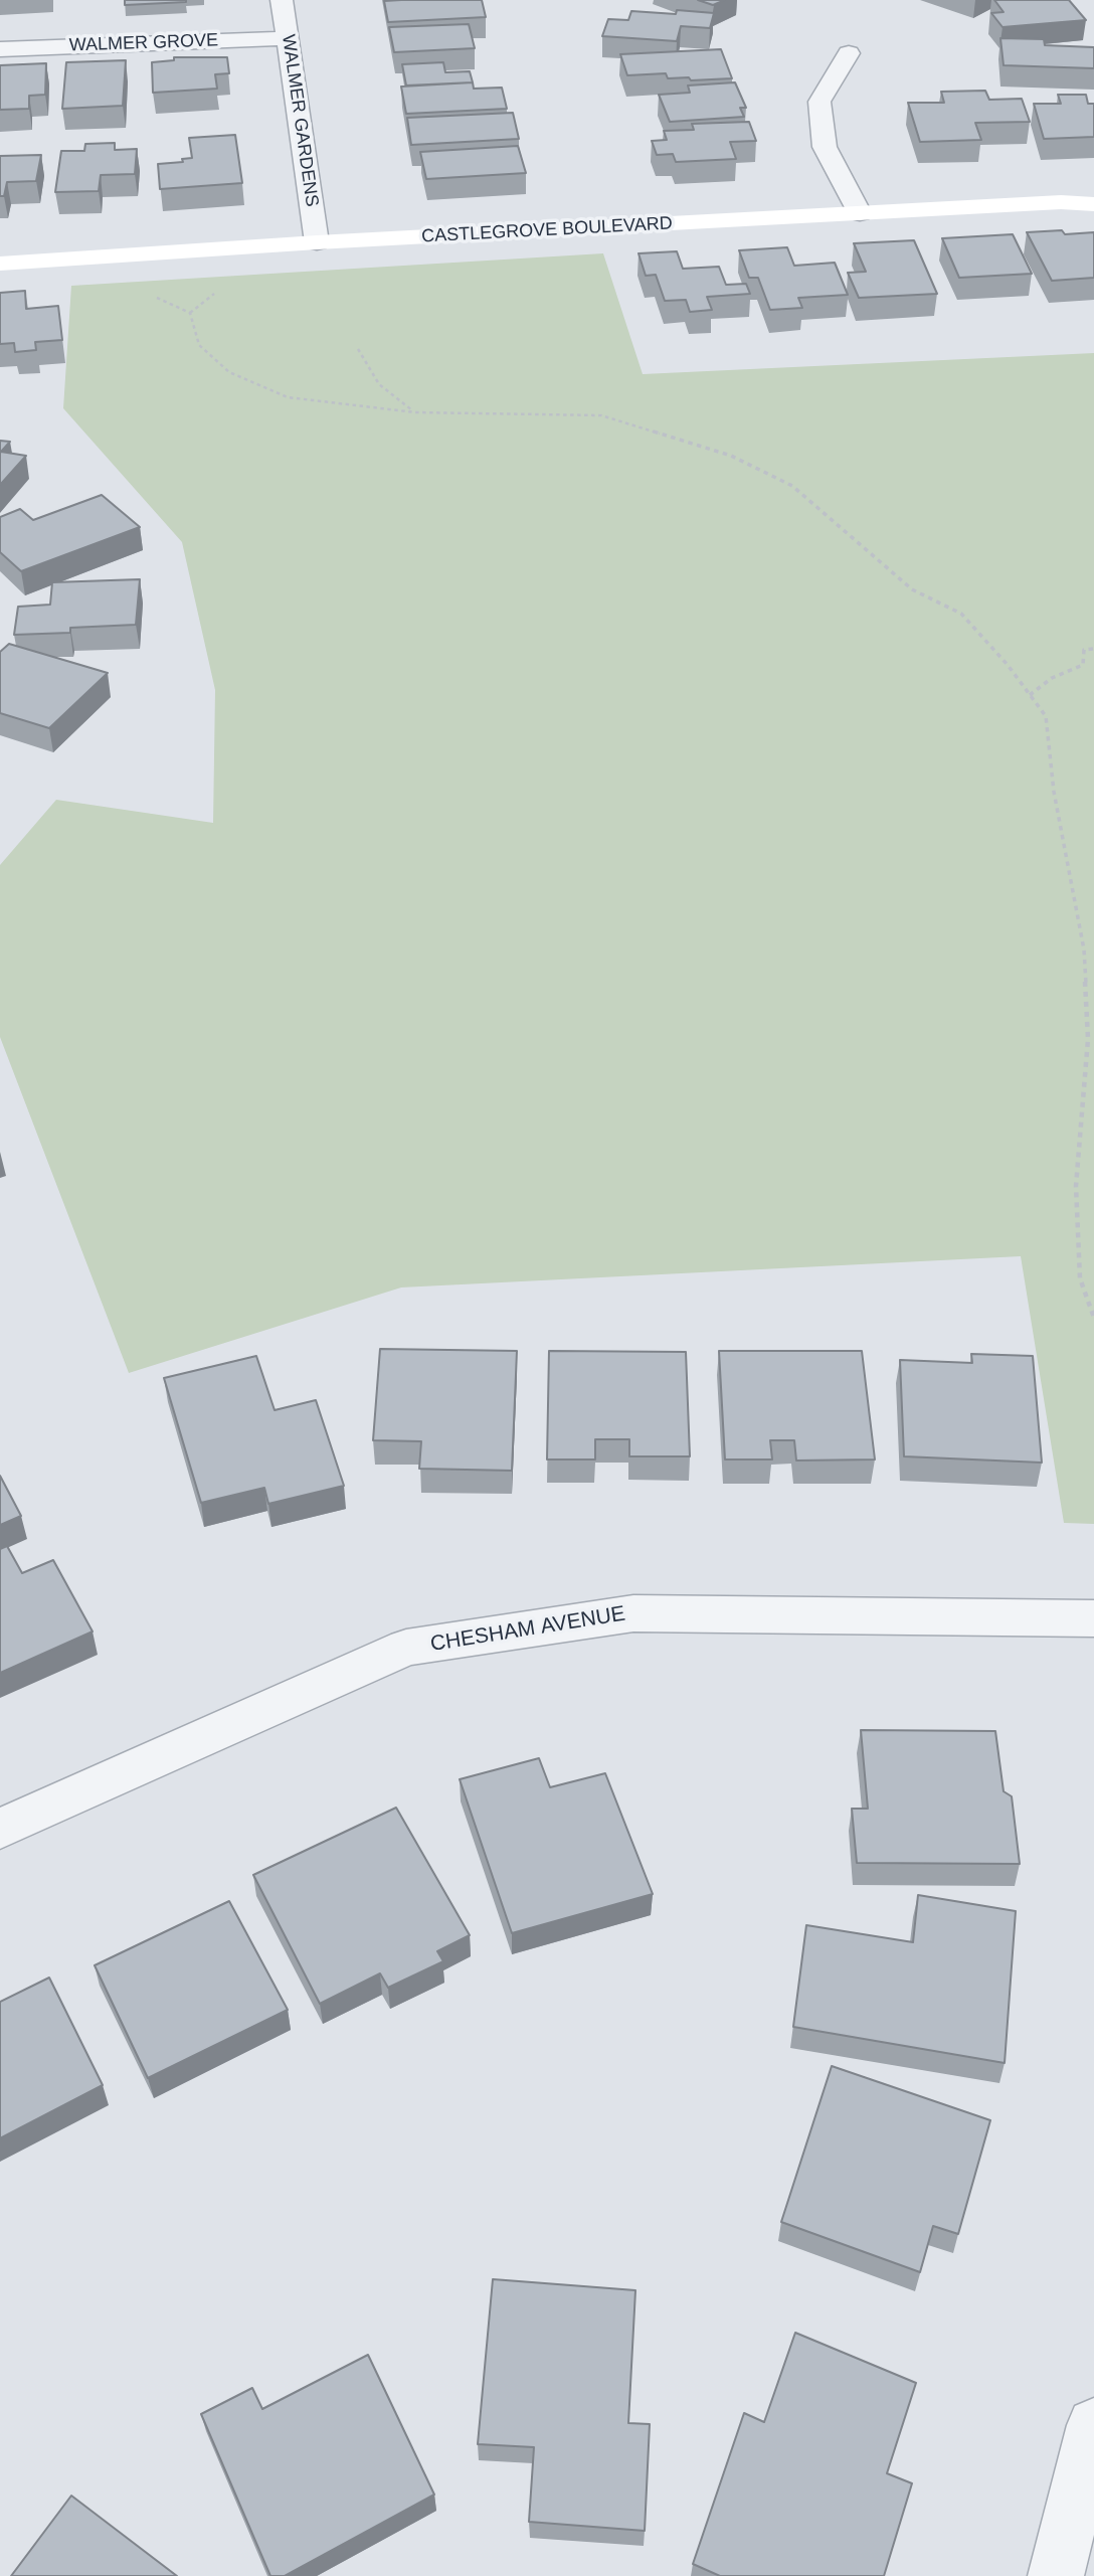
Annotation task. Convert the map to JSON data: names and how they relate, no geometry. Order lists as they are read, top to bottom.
{
  "streets": {
    "street": [
      "WALMER GROVE",
      "WALMER GARDENS",
      "CASTLEGROVE BOULEVARD",
      "CHESHAM AVENUE"
    ]
  },
  "crossings": [
    ["WALMER GROVE", "WALMER GARDENS"],
    ["WALMER GARDENS", "CASTLEGROVE BOULEVARD"]
  ]
}
